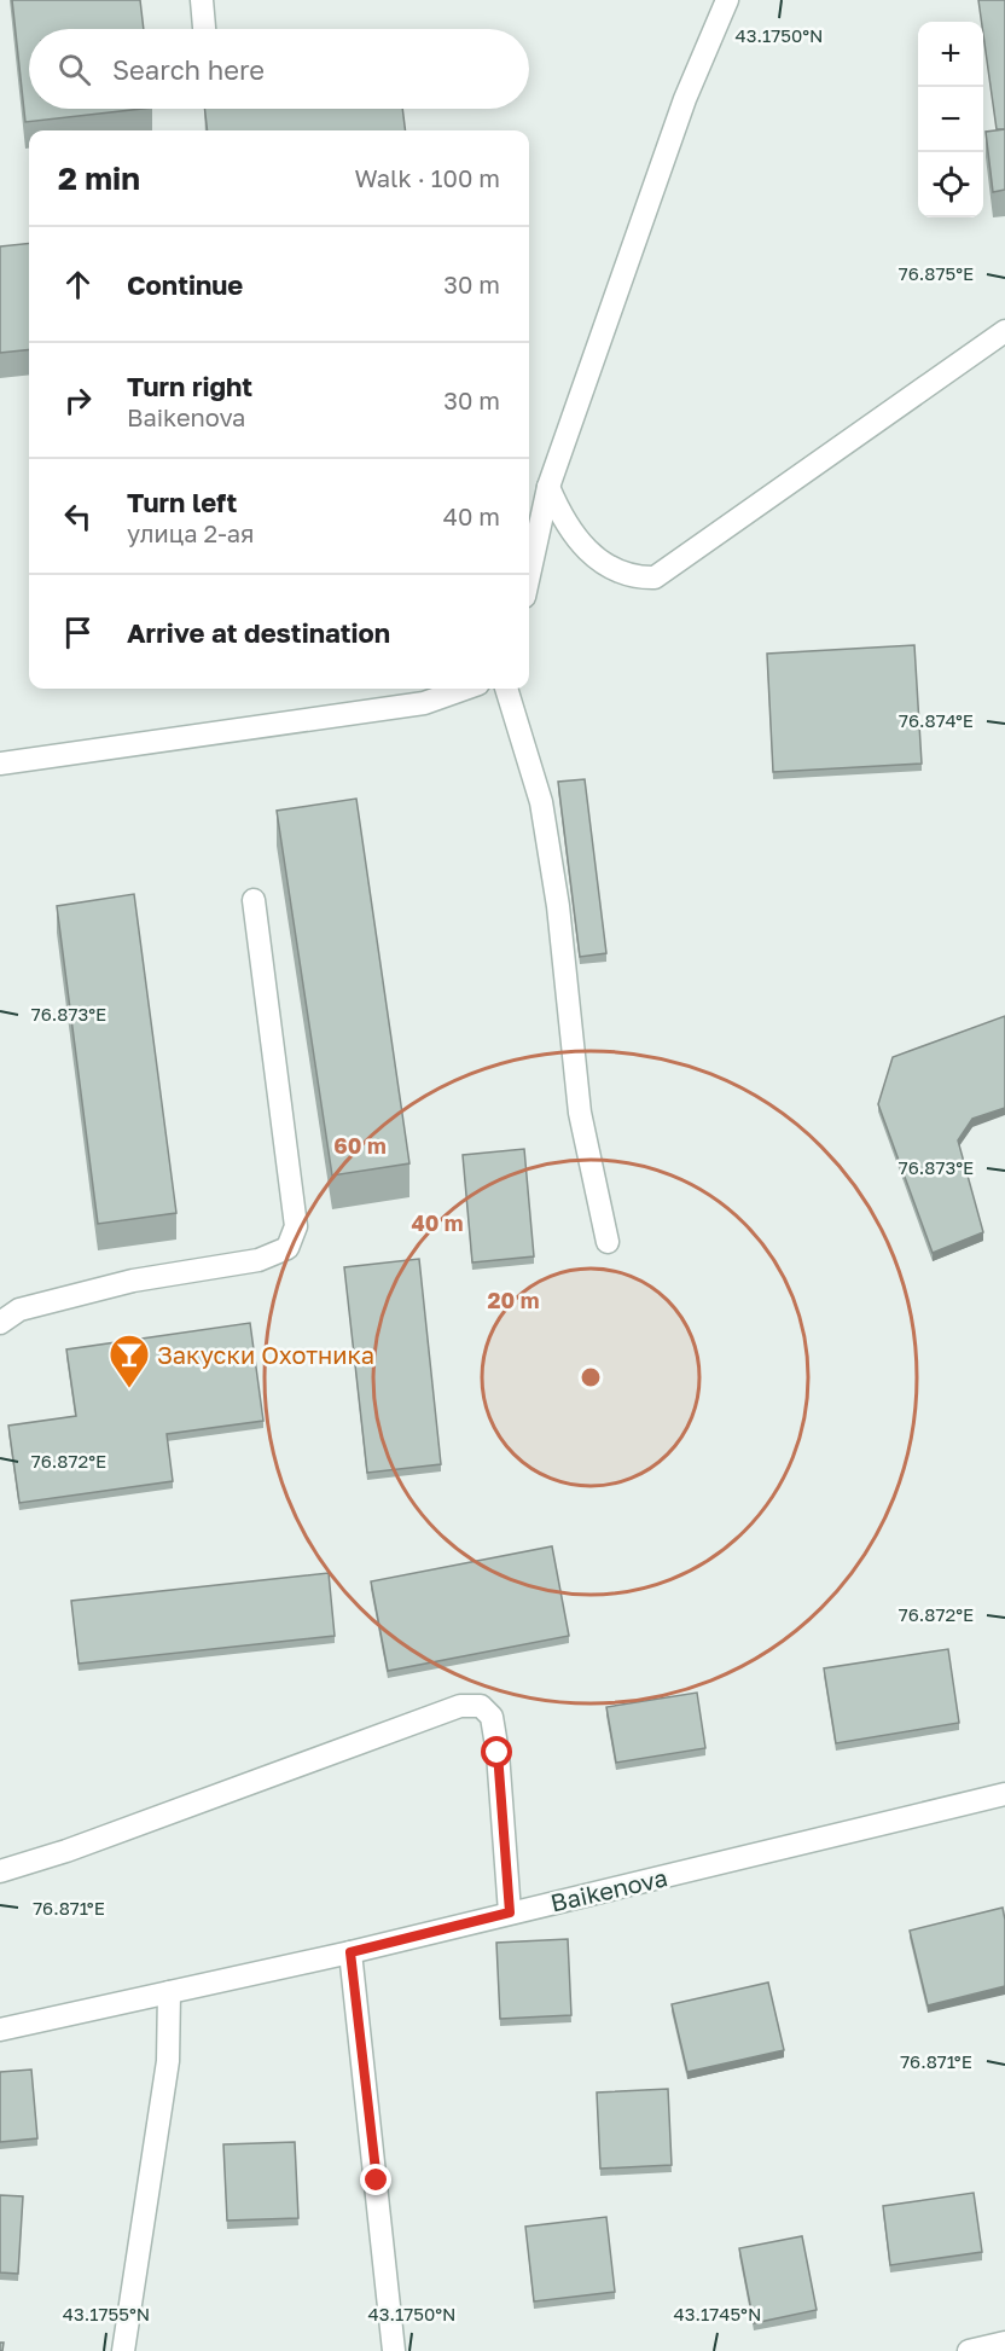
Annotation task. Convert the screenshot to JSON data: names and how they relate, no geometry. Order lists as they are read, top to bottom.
{
  "streets": {
    "street": ["Baikenova"]
  },
  "places": {
    "bar": ["Закуски Охотника"]
  },
  "page": {
    "map_buttons": ["+", "−"],
    "search": "Search here",
    "heading": ["2 min", "Walk · 100 m"],
    "list": [
      ["Continue", "30 m"],
      ["Turn right", "Baikenova", "30 m"],
      ["Turn left", "улица 2-ая", "40 m"],
      "Arrive at destination"
    ]
  },
  "coordinates": [
    "43.1750°N",
    "76.875°E",
    "76.874°E",
    "76.873°E",
    "76.872°E",
    "76.871°E",
    "43.1755°N",
    "43.1745°N"
  ],
  "rings": ["60 m", "40 m", "20 m"]
}
